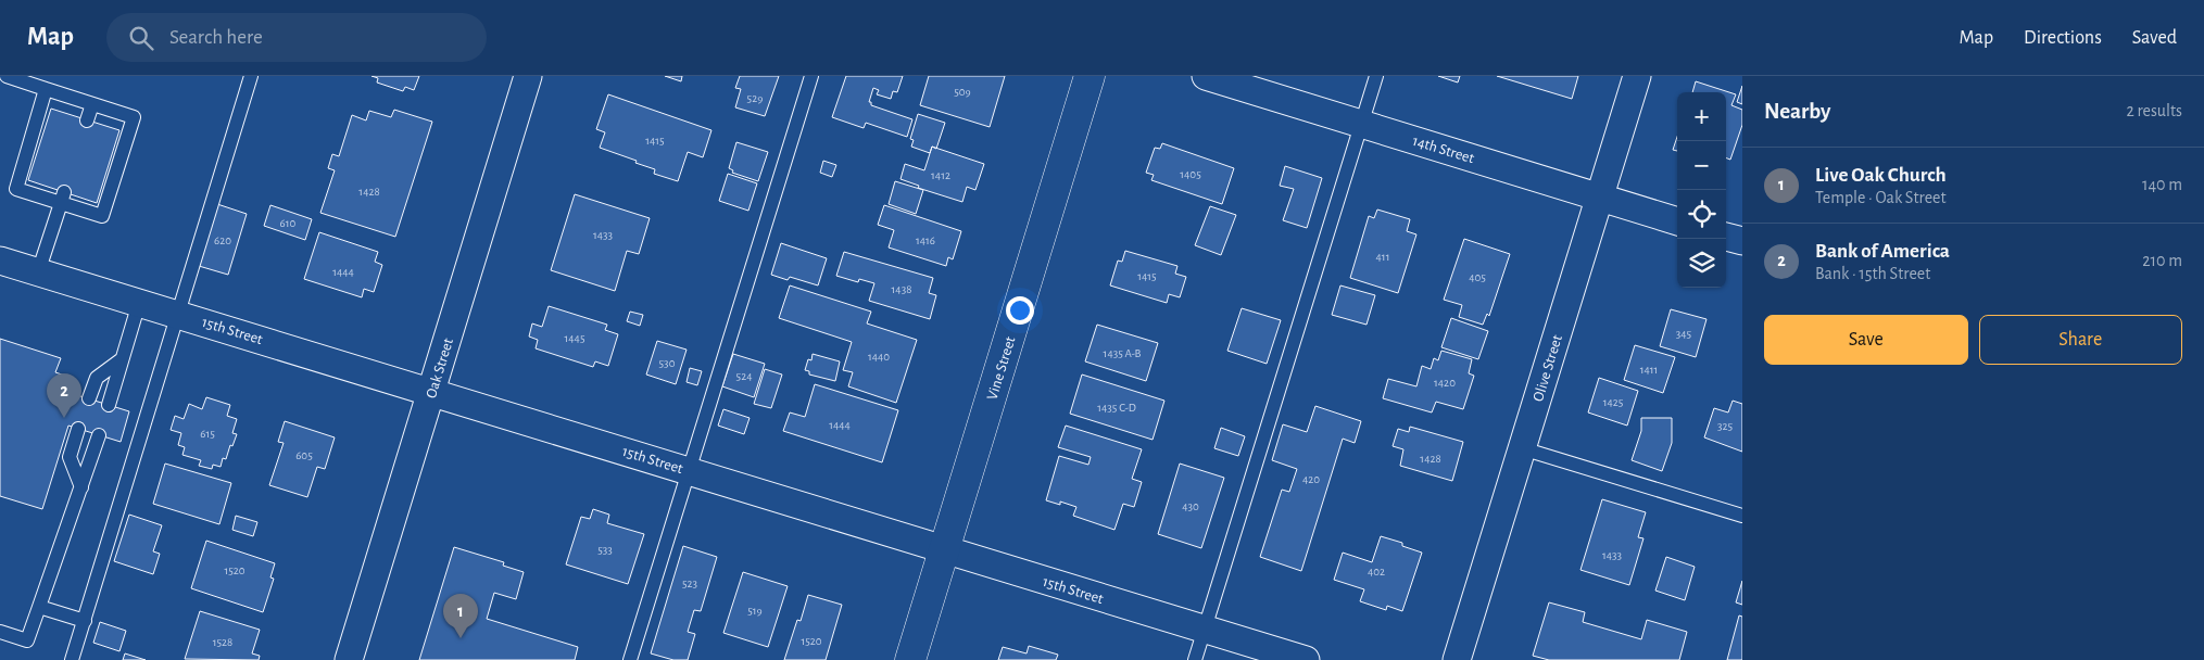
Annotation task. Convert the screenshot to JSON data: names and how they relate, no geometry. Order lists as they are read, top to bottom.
{
  "streets": {
    "street": [
      "14th Street",
      "15th Street",
      "Oak Street",
      "Vine Street",
      "Olive Street"
    ]
  },
  "crossings": [
    ["14th Street", "Olive Street"],
    ["15th Street", "Oak Street"],
    ["15th Street", "Vine Street"]
  ],
  "house_numbers": [
    "509",
    "529",
    "1415",
    "1405",
    "1412",
    "1428",
    "610",
    "1433",
    "620",
    "1416",
    "411",
    "1444",
    "1415",
    "405",
    "1438",
    "345",
    "1445",
    "1435 A-B",
    "1440",
    "530",
    "1411",
    "524",
    "1420",
    "1425",
    "1435 C-D",
    "1444",
    "325",
    "615",
    "605",
    "1428",
    "420",
    "430",
    "533",
    "1433",
    "1520",
    "402",
    "523",
    "519",
    "1520",
    "1528"
  ],
  "page": {
    "header": "Map",
    "search": "Search here",
    "nav": ["Map", "Directions", "Saved"],
    "heading": ["Nearby", "2 results"],
    "map_buttons": ["+", "−"],
    "list": [
      {
        "mark": "1",
        "name": "Live Oak Church",
        "note": "Temple · Oak Street",
        "value": "140 m"
      },
      {
        "mark": "2",
        "name": "Bank of America",
        "note": "Bank · 15th Street",
        "value": "210 m"
      }
    ],
    "buttons": ["Save", "Share"],
    "pins": ["2", "1"]
  }
}
